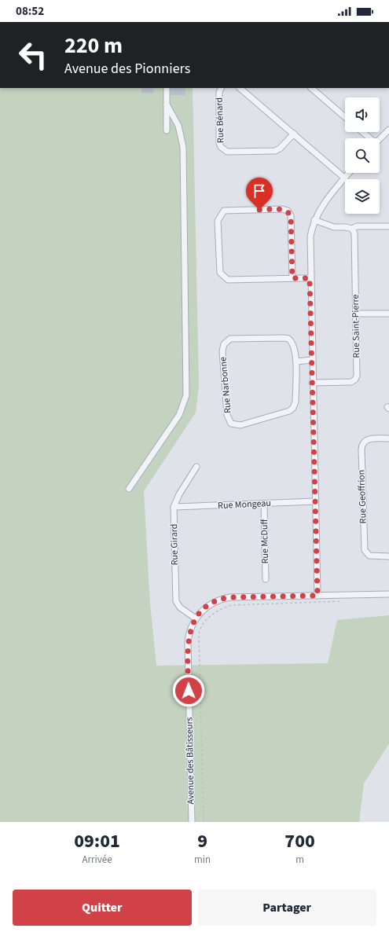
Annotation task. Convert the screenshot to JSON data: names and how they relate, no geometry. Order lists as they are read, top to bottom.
{
  "streets": {
    "street": [
      "Rue Bénard",
      "Rue Saint-Pierre",
      "Rue Narbonne",
      "Rue Geoffrion",
      "Rue Mongeau",
      "Rue McDuff",
      "Rue Girard",
      "Avenue des Bâtisseurs"
    ]
  },
  "crossings": [
    ["Rue Mongeau", "Rue McDuff"],
    ["Rue Mongeau", "Rue Girard"],
    ["Rue Girard", "Avenue des Bâtisseurs"]
  ],
  "page": {
    "status": "08:52",
    "turn": ["220 m", "Avenue des Pionniers"],
    "eta": [
      "09:01",
      "Arrivée",
      "9",
      "min",
      "700",
      "m"
    ],
    "buttons": ["Quitter", "Partager"]
  }
}
